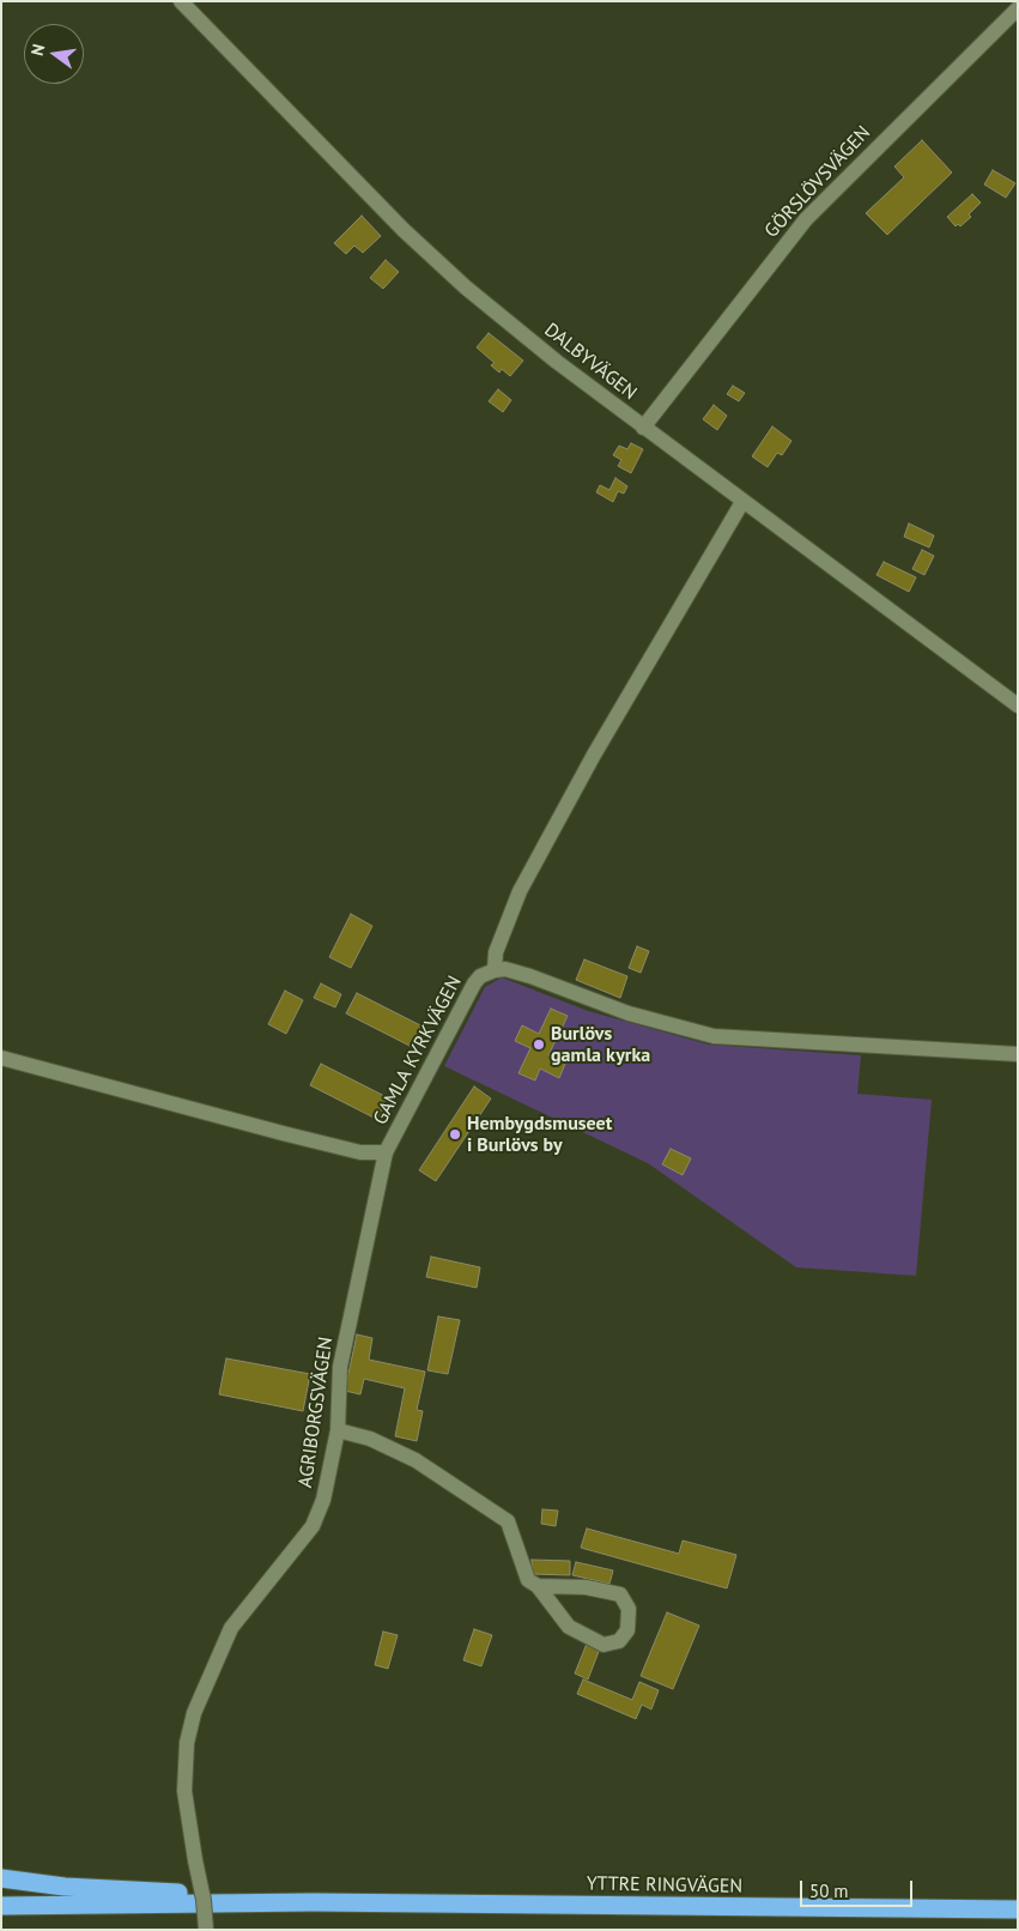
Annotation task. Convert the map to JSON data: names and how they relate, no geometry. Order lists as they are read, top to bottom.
{
  "streets": {
    "highway": ["YTTRE RINGVÄGEN"],
    "street": [
      "GÖRSLÖVSVÄGEN",
      "DALBYVÄGEN",
      "GAMLA KYRKVÄGEN",
      "AGRIBORGSVÄGEN"
    ]
  },
  "crossings": [
    ["GÖRSLÖVSVÄGEN", "DALBYVÄGEN"],
    ["GAMLA KYRKVÄGEN", "AGRIBORGSVÄGEN"]
  ],
  "places": ["Burlövs gamla kyrka", "Hembygdsmuseet i Burlövs by"],
  "scale_bar": "50 m",
  "north": "left"
}
